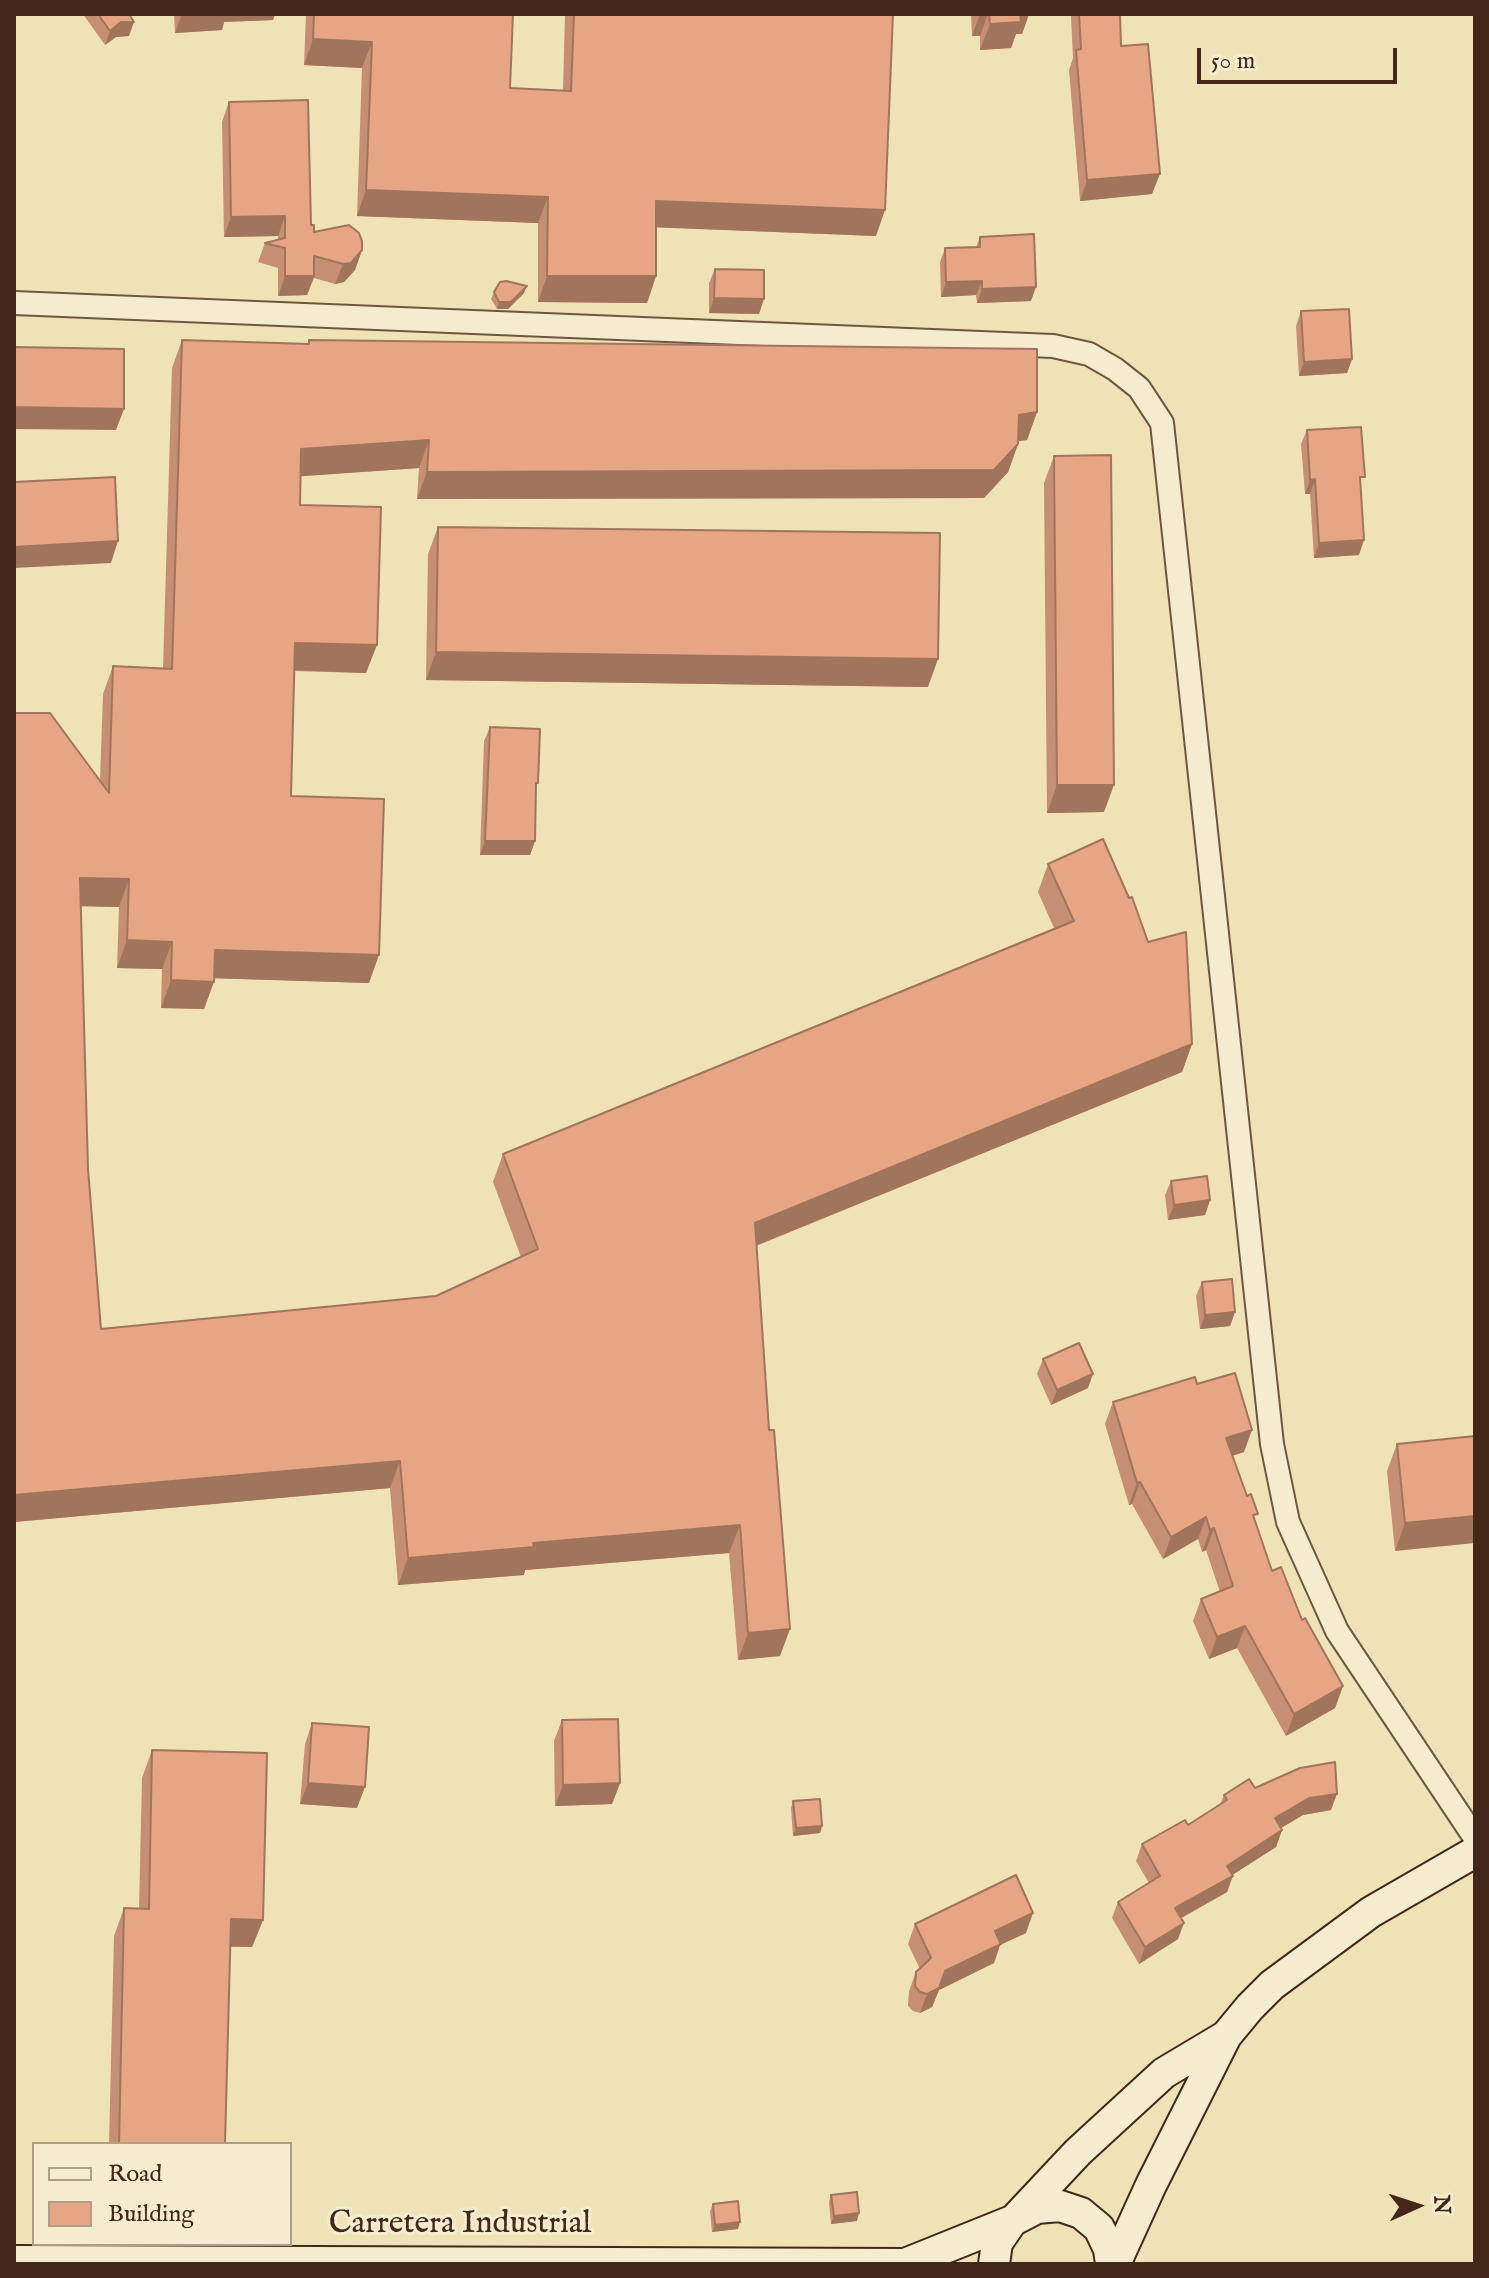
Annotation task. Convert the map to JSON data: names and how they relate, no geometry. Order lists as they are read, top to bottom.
{
  "streets": {
    "main road": ["Carretera Industrial"]
  },
  "legend": ["Road", "Building"],
  "scale_bar": "50 m",
  "north": "right"
}
